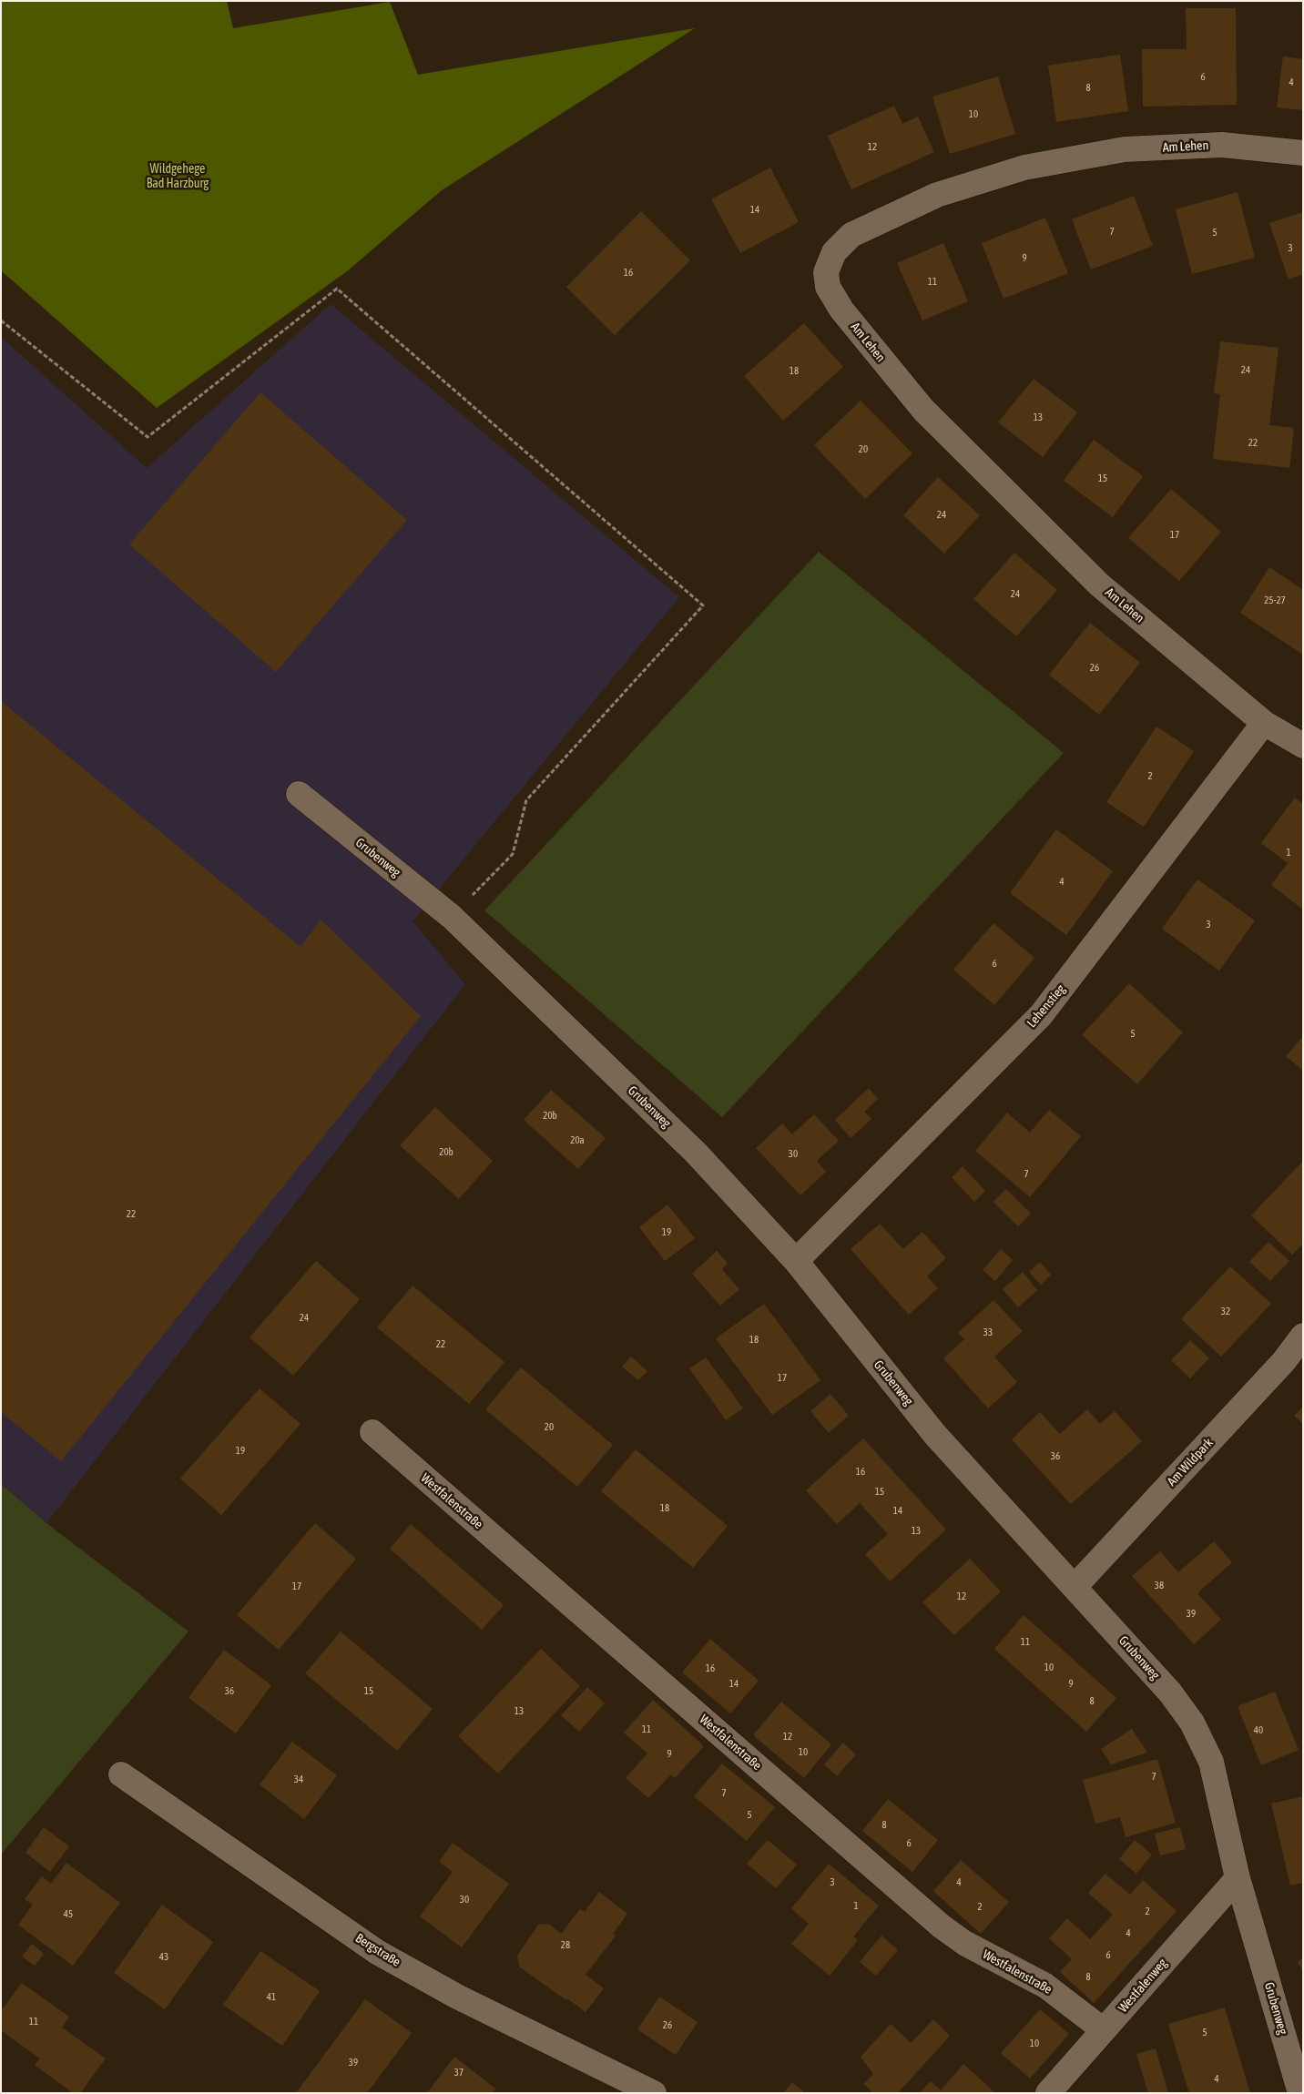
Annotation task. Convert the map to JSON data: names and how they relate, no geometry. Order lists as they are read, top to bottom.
{
  "streets": {
    "street": [
      "Am Lehen",
      "Grubenweg",
      "Lehenstieg",
      "Am Wildpark",
      "Westfalenstraße",
      "Bergstraße",
      "Westfalenweg"
    ]
  },
  "crossings": [
    ["Am Lehen", "Lehenstieg"],
    ["Grubenweg", "Lehenstieg"],
    ["Grubenweg", "Am Wildpark"],
    ["Grubenweg", "Westfalenweg"],
    ["Westfalenstraße", "Westfalenweg"]
  ],
  "parks": ["Wildgehege Bad Harzburg"],
  "house_numbers": [
    "6",
    "4",
    "8",
    "10",
    "12",
    "14",
    "7",
    "5",
    "3",
    "9",
    "16",
    "11",
    "24",
    "18",
    "13",
    "22",
    "20",
    "15",
    "24",
    "17",
    "24",
    "25-27",
    "26",
    "2",
    "1",
    "4",
    "3",
    "6",
    "5",
    "20b",
    "20a",
    "20b",
    "30",
    "7",
    "22",
    "19",
    "32",
    "24",
    "33",
    "18",
    "22",
    "17",
    "20",
    "19",
    "36",
    "16",
    "15",
    "18",
    "14",
    "13",
    "38",
    "17",
    "12",
    "39",
    "11",
    "10",
    "16",
    "14",
    "9",
    "36",
    "15",
    "8",
    "13",
    "11",
    "40",
    "12",
    "10",
    "9",
    "7",
    "34",
    "7",
    "5",
    "8",
    "6",
    "3",
    "4",
    "30",
    "1",
    "2",
    "2",
    "45",
    "4",
    "28",
    "6",
    "43",
    "8",
    "41",
    "11",
    "26",
    "5",
    "10",
    "39",
    "37",
    "4"
  ]
}
